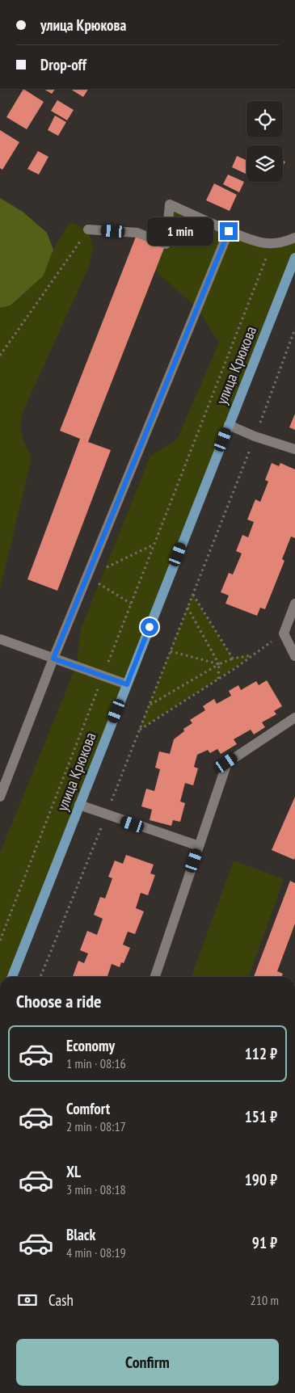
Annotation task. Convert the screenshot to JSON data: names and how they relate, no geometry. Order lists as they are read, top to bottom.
{
  "streets": {
    "main road": ["улица Крюкова"]
  },
  "page": {
    "banner": ["улица Крюкова", "Drop-off"],
    "bubble": "1 min",
    "heading": "Choose a ride",
    "list": [
      {
        "name": "Economy",
        "note": "1 min · 08:16",
        "value": "112 ₽"
      },
      {
        "name": "Comfort",
        "note": "2 min · 08:17",
        "value": "151 ₽"
      },
      {
        "name": "XL",
        "note": "3 min · 08:18",
        "value": "190 ₽"
      },
      {
        "name": "Black",
        "note": "4 min · 08:19",
        "value": "91 ₽"
      }
    ],
    "pay": ["Cash", "210 m"],
    "buttons": "Confirm"
  }
}
